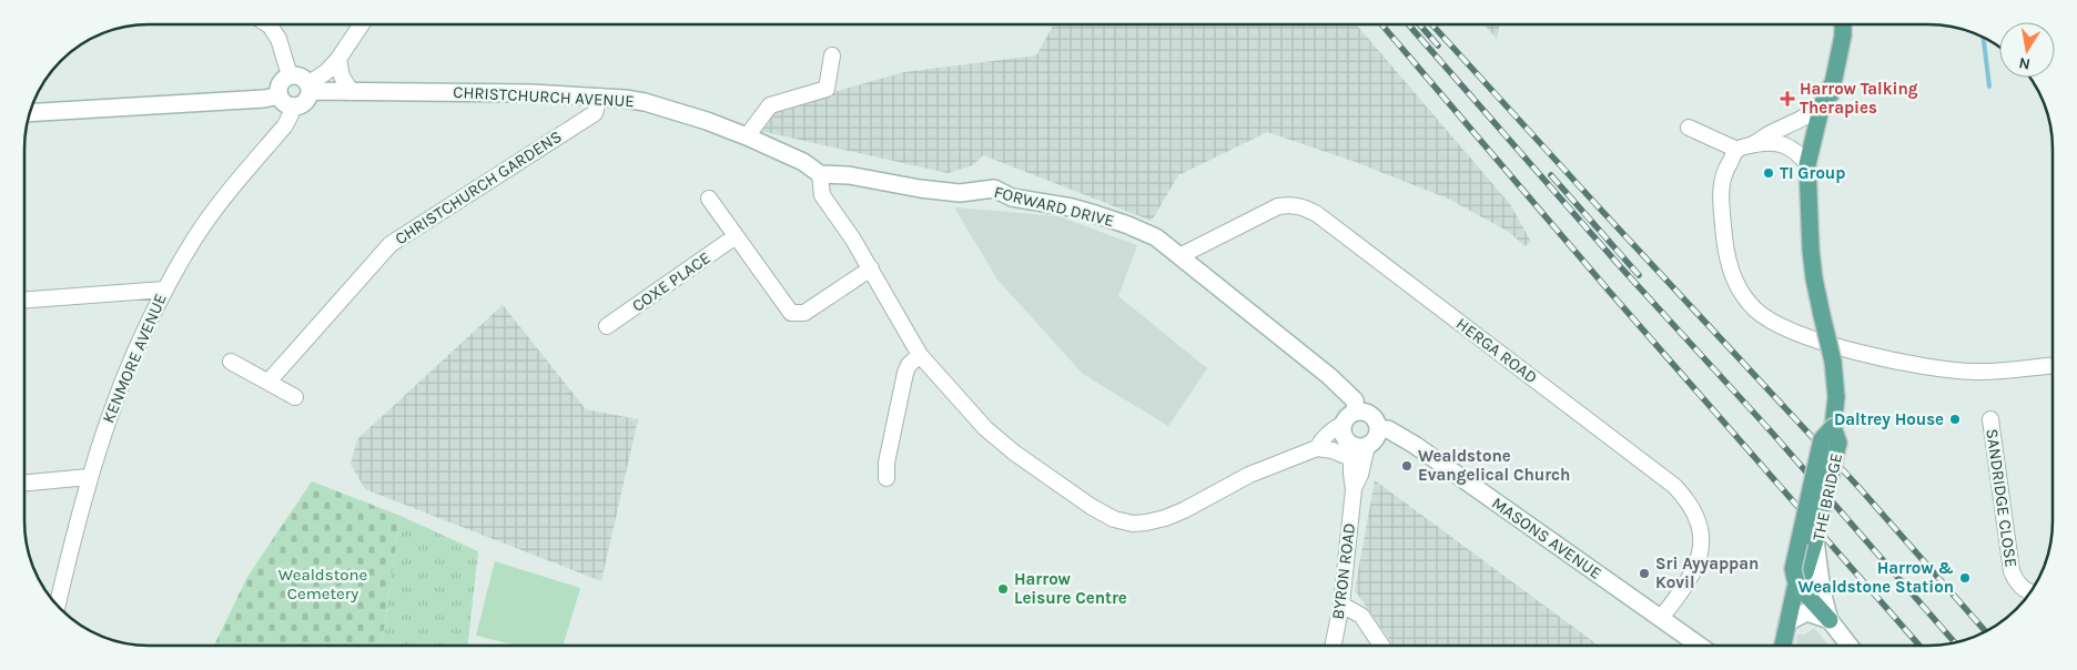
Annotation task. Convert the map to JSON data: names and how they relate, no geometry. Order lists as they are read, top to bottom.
{
  "streets": {
    "main road": ["THE BRIDGE"],
    "street": [
      "CHRISTCHURCH AVENUE",
      "CHRISTCHURCH GARDENS",
      "FORWARD DRIVE",
      "COXE PLACE",
      "HERGA ROAD",
      "KENMORE AVENUE",
      "SANDRIDGE CLOSE",
      "MASONS AVENUE",
      "BYRON ROAD"
    ]
  },
  "crossings": [
    ["CHRISTCHURCH AVENUE", "CHRISTCHURCH GARDENS"],
    ["CHRISTCHURCH AVENUE", "FORWARD DRIVE"],
    ["CHRISTCHURCH AVENUE", "KENMORE AVENUE"],
    ["FORWARD DRIVE", "HERGA ROAD"],
    ["HERGA ROAD", "MASONS AVENUE"],
    ["MASONS AVENUE", "BYRON ROAD"]
  ],
  "parks": ["Wealdstone Cemetery"],
  "places": {
    "health": ["Harrow Talking Therapies"],
    "other": [
      "TI Group",
      "Daltrey House",
      "Wealdstone Evangelical Church",
      "Sri Ayyappan Kovil",
      "Harrow & Wealdstone Station",
      "Harrow Leisure Centre"
    ]
  },
  "north": "bottom"
}
